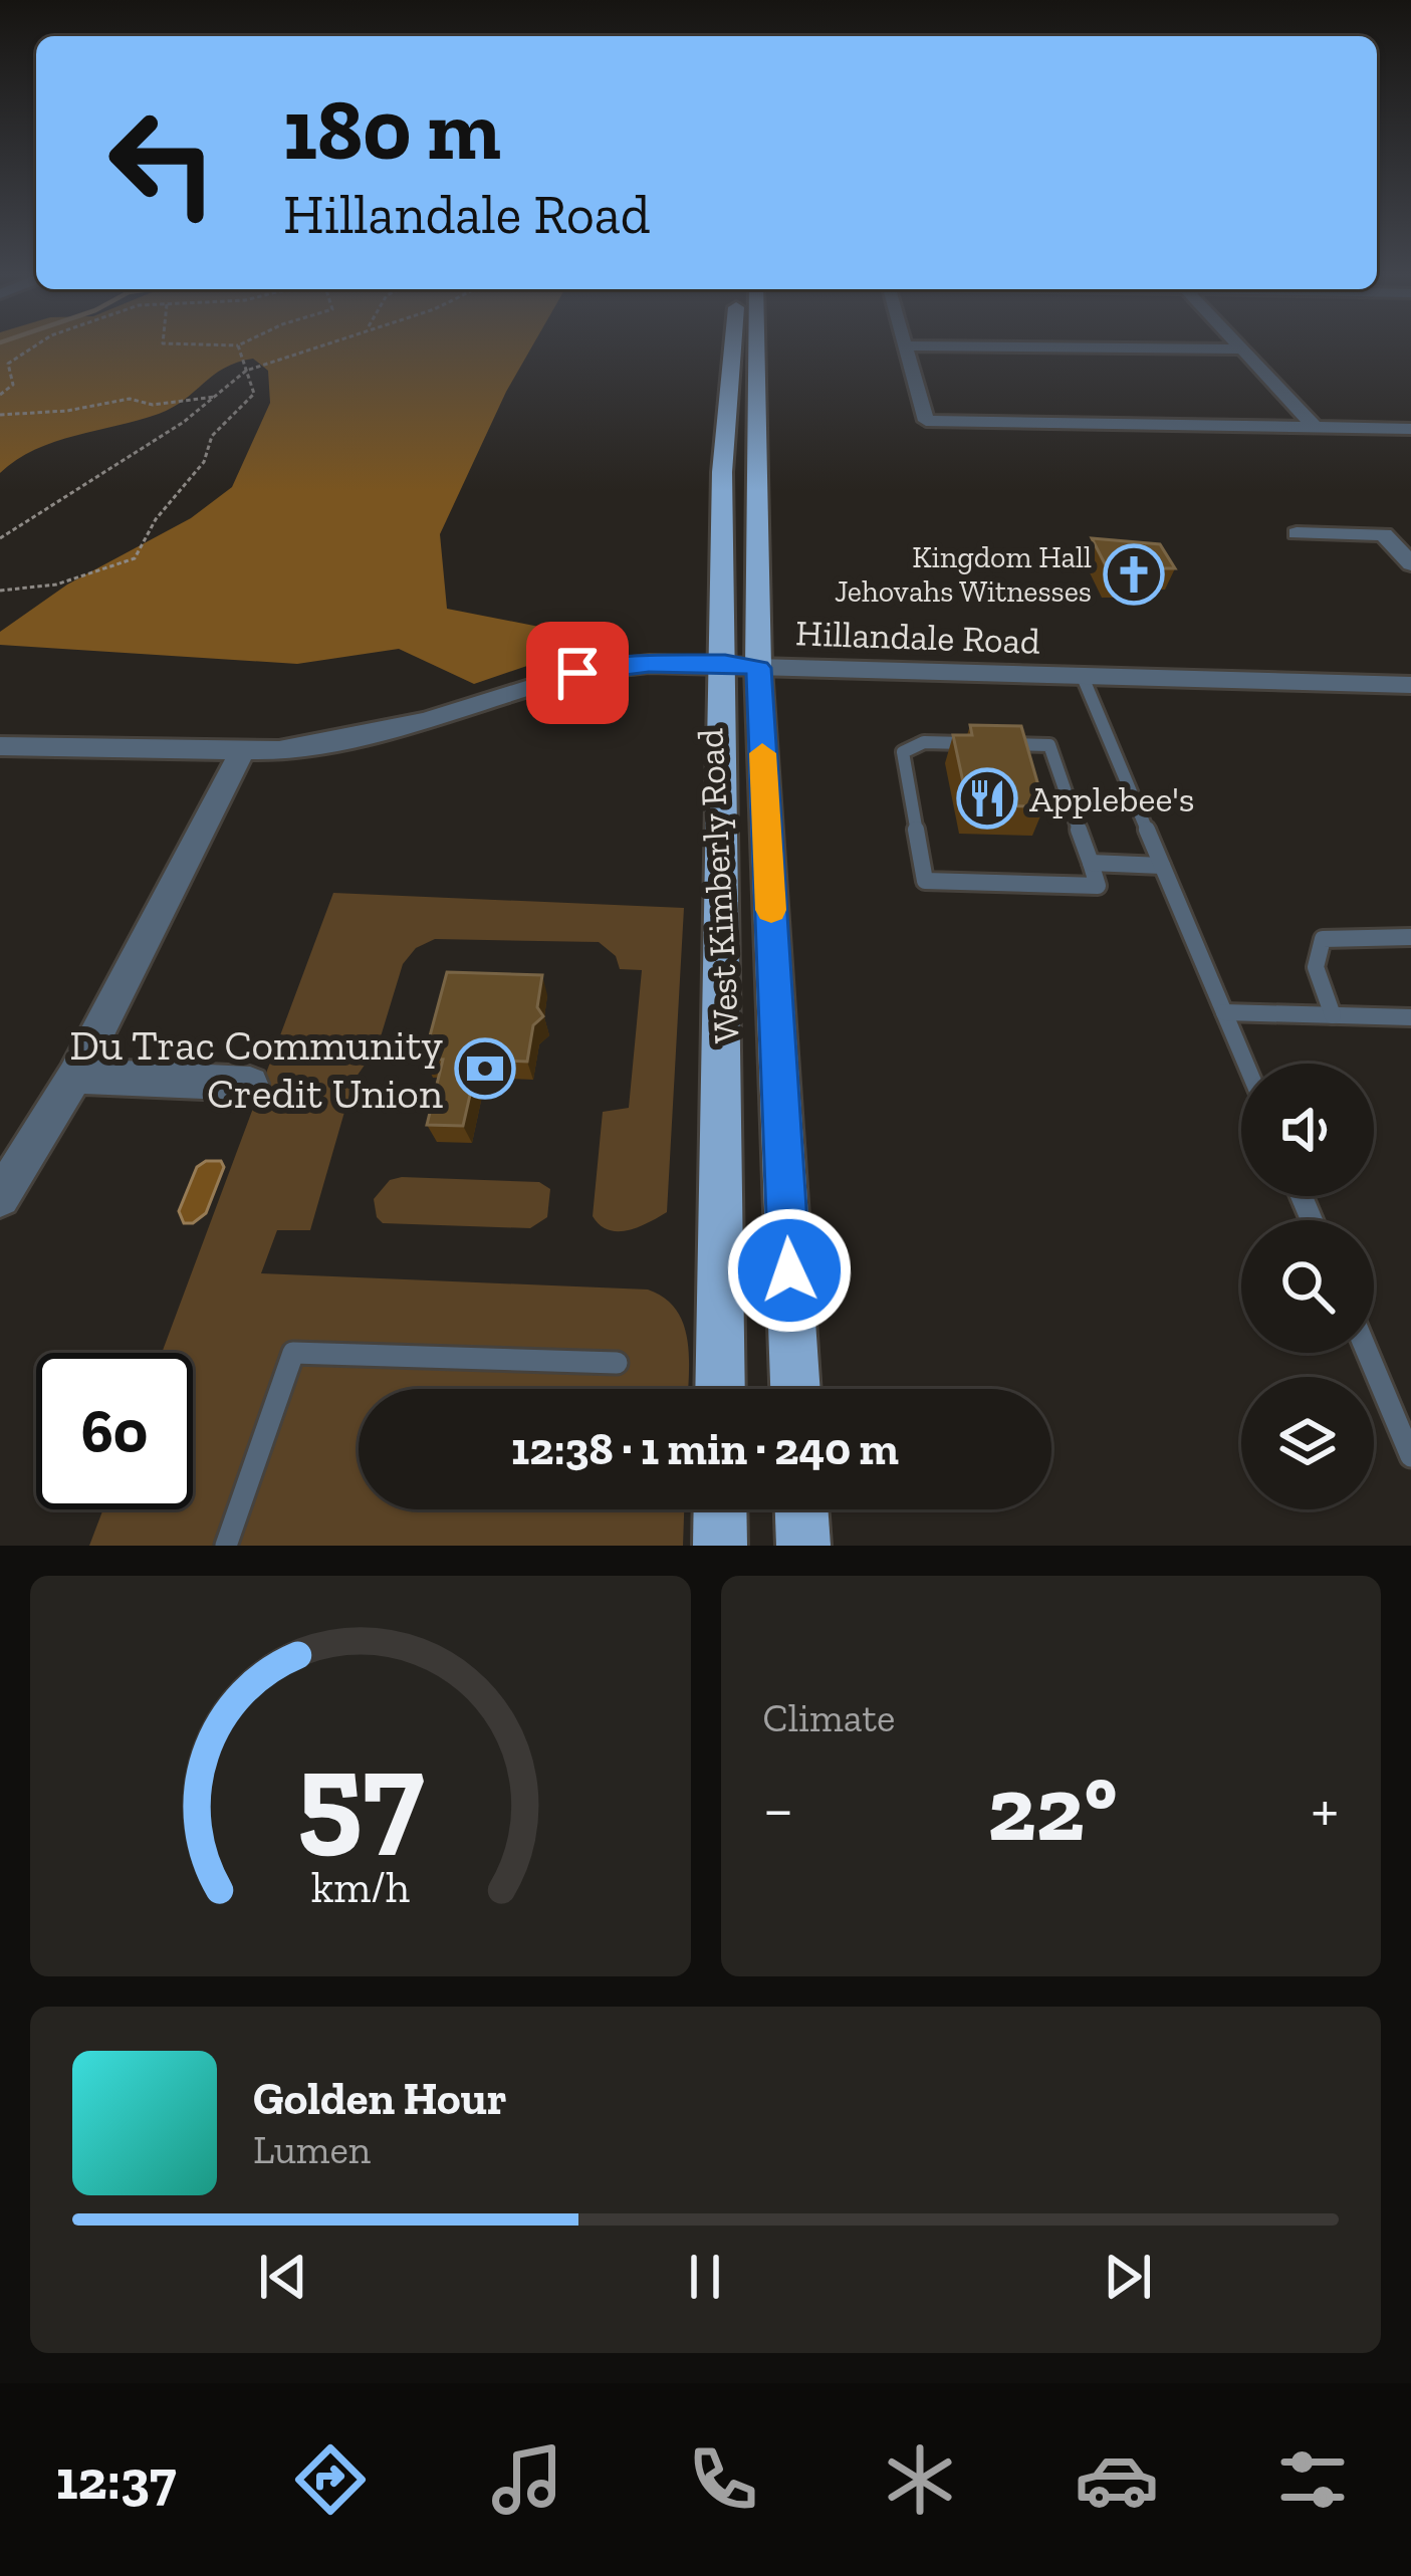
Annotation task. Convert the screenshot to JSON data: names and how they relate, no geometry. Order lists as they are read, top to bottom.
{
  "streets": {
    "main road": ["West Kimberly Road"],
    "street": ["Hillandale Road"]
  },
  "crossings": [
    ["Hillandale Road", "West Kimberly Road"]
  ],
  "places": {
    "church": ["Kingdom Hall Jehovahs Witnesses"],
    "restaurant": ["Applebee's"],
    "bank": ["Du Trac Community Credit Union"]
  },
  "page": {
    "turn": ["180 m", "Hillandale Road"],
    "limit": "60",
    "trip": "12:38 · 1 min · 240 m",
    "tile": "Climate",
    "heat": ["−", "22°", "+"],
    "song": ["Golden Hour", "Lumen"],
    "tabs": "12:37",
    "gauge": ["57", "km/h"]
  }
}
